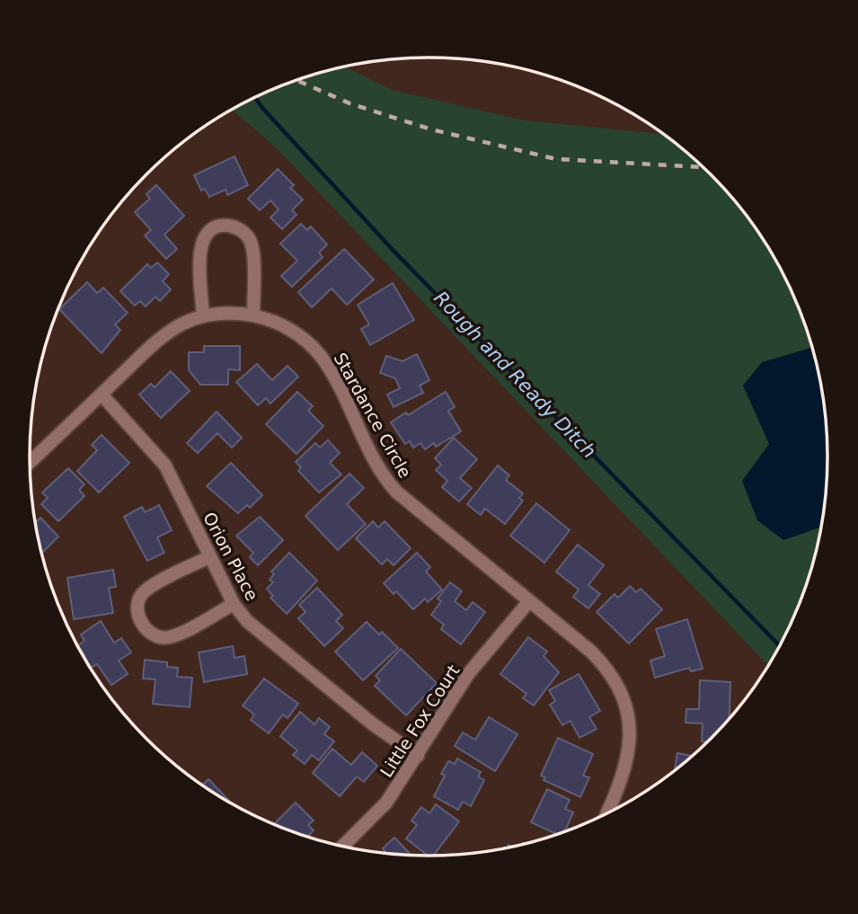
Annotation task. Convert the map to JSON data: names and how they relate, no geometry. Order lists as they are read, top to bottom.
{
  "streets": {
    "street": ["Stardance Circle", "Orion Place", "Little Fox Court"]
  },
  "crossings": [
    ["Stardance Circle", "Orion Place"],
    ["Stardance Circle", "Little Fox Court"],
    ["Orion Place", "Little Fox Court"]
  ],
  "water": ["Rough and Ready Ditch"]
}
